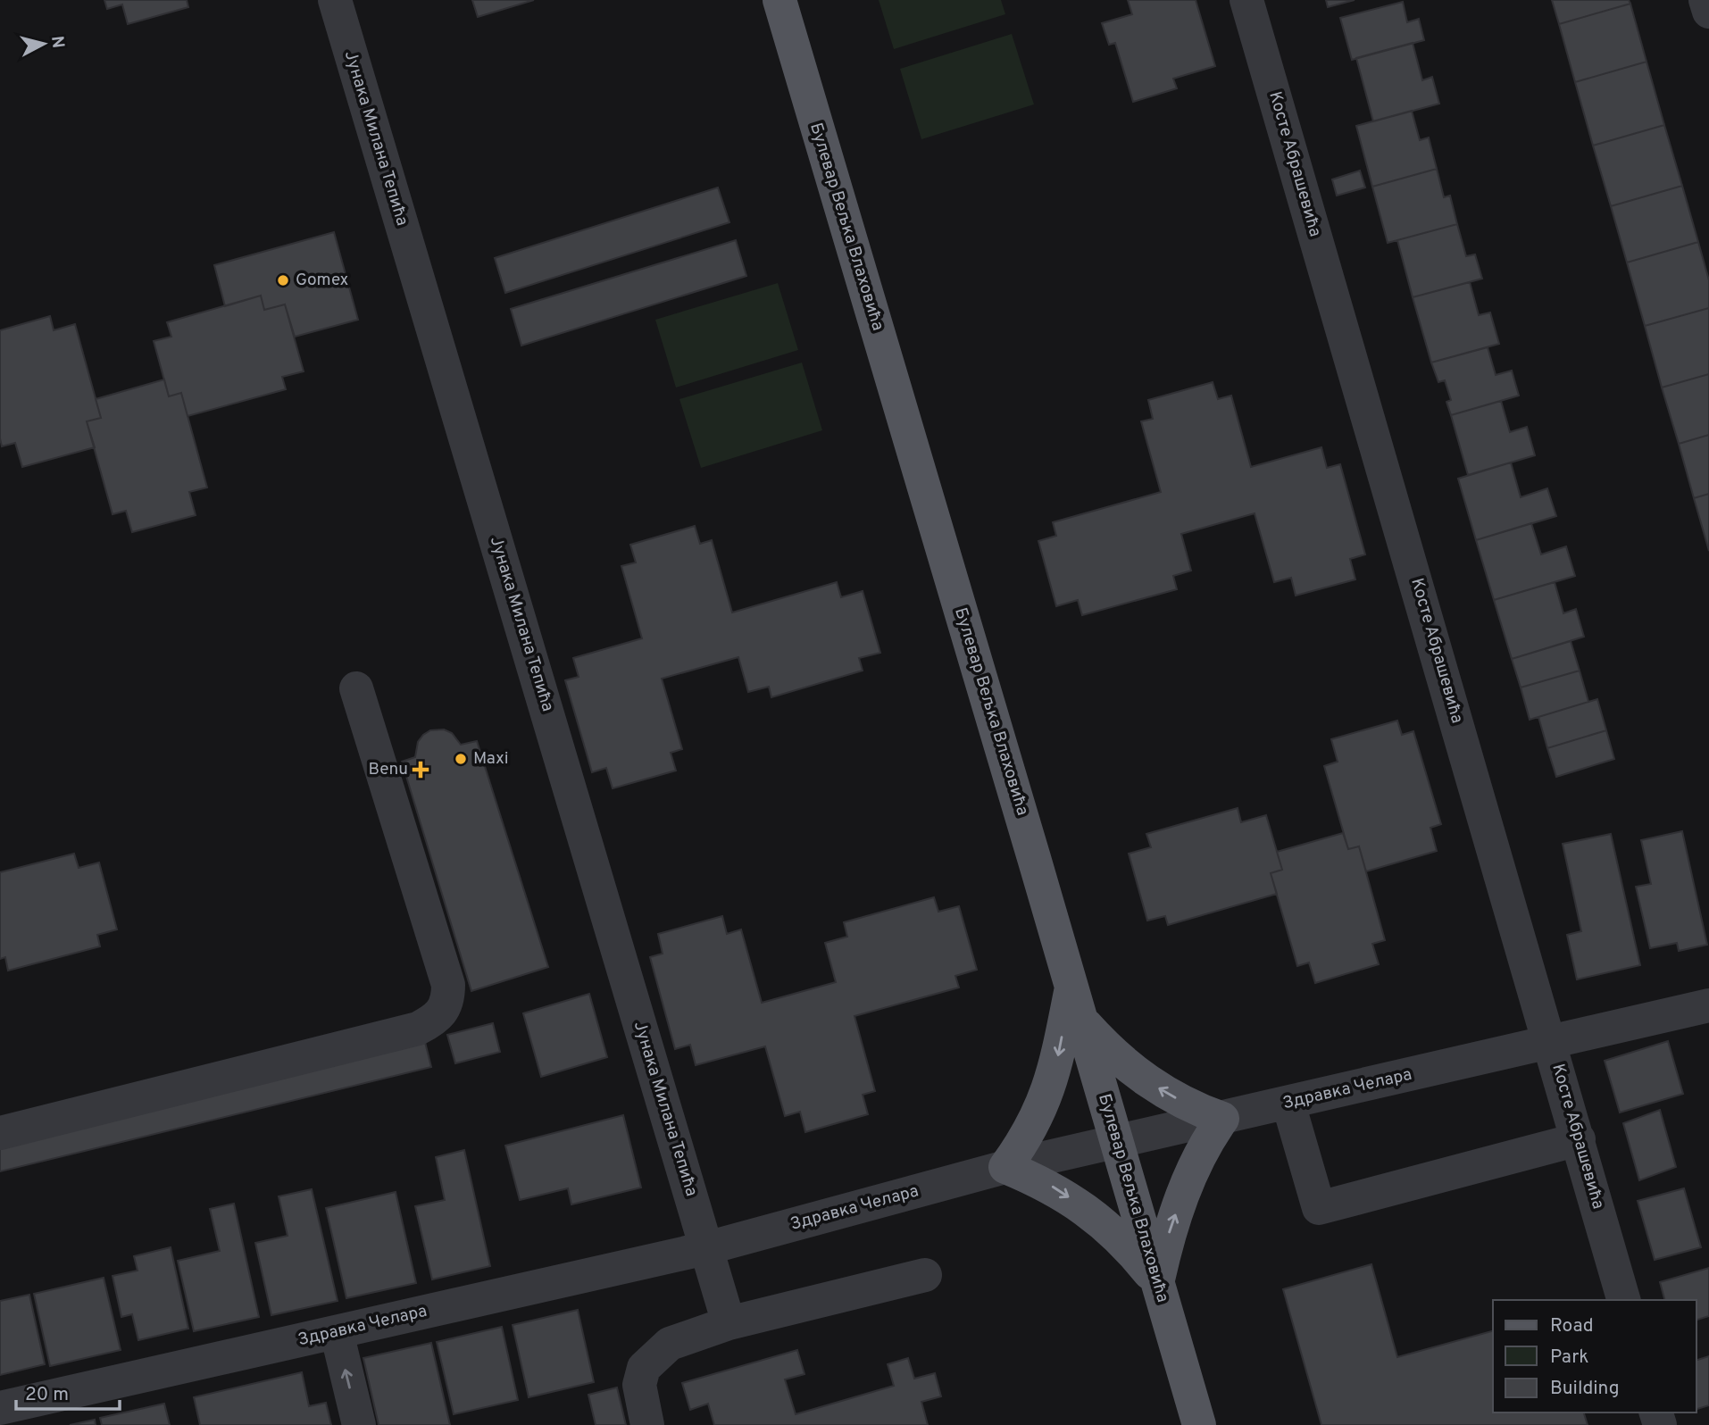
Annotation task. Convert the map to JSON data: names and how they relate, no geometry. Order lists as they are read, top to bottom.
{
  "streets": {
    "main road": ["Булевар Вељка Влаховића"],
    "street": ["Јунака Милана Тепића", "Косте Абрашевића", "Здравка Челара"]
  },
  "crossings": [
    ["Јунака Милана Тепића", "Здравка Челара"],
    ["Косте Абрашевића", "Здравка Челара"],
    ["Булевар Вељка Влаховића", "Здравка Челара"]
  ],
  "places": {
    "other": ["Gomex", "Maxi"],
    "health": ["Benu"]
  },
  "legend": ["Road", "Park", "Building"],
  "scale_bar": "20 m",
  "north": "right"
}
